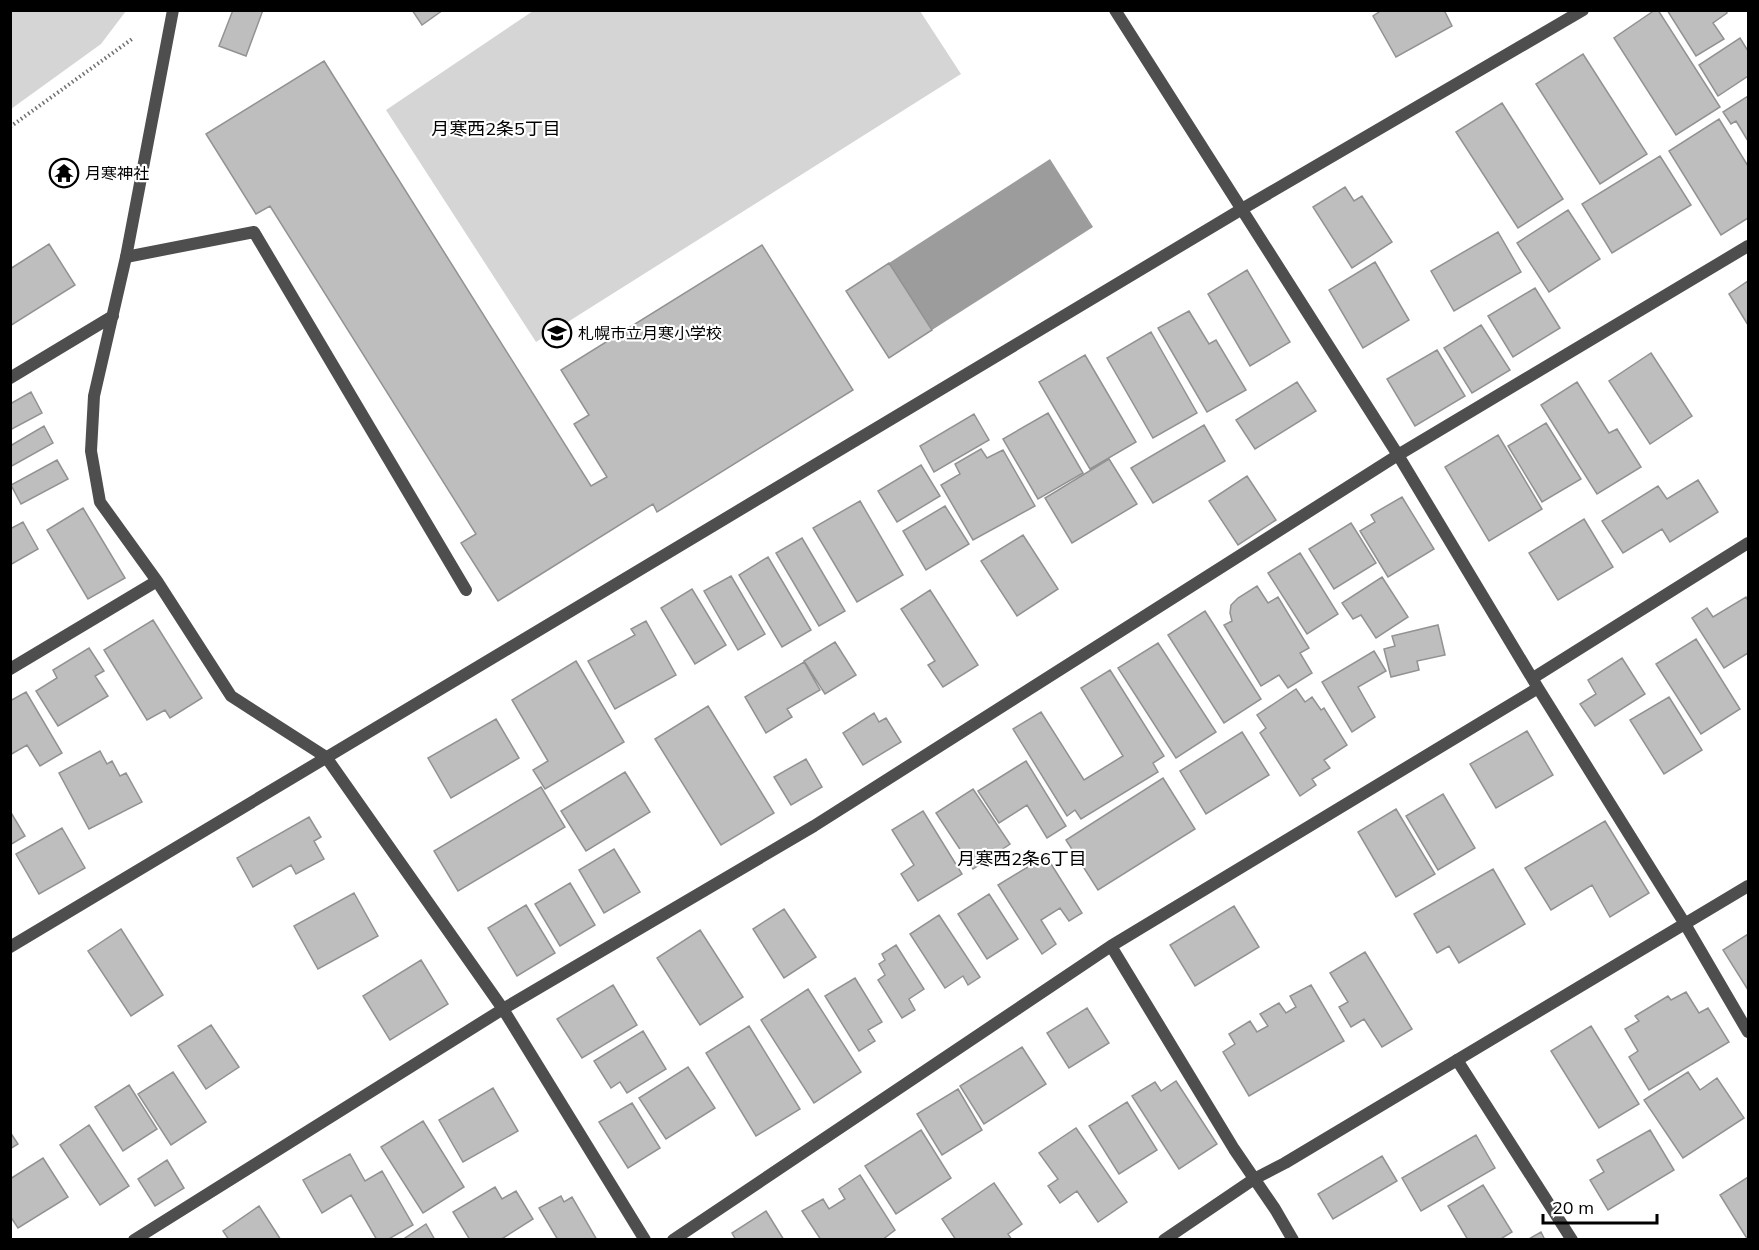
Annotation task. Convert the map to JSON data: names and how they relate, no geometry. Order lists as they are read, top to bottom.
{
  "districts": ["月寒西2条5丁目", "月寒西2条6丁目"],
  "places": {
    "temple": ["月寒神社"],
    "school or university": ["札幌市立月寒小学校"]
  },
  "scale_bar": "20 m"
}
